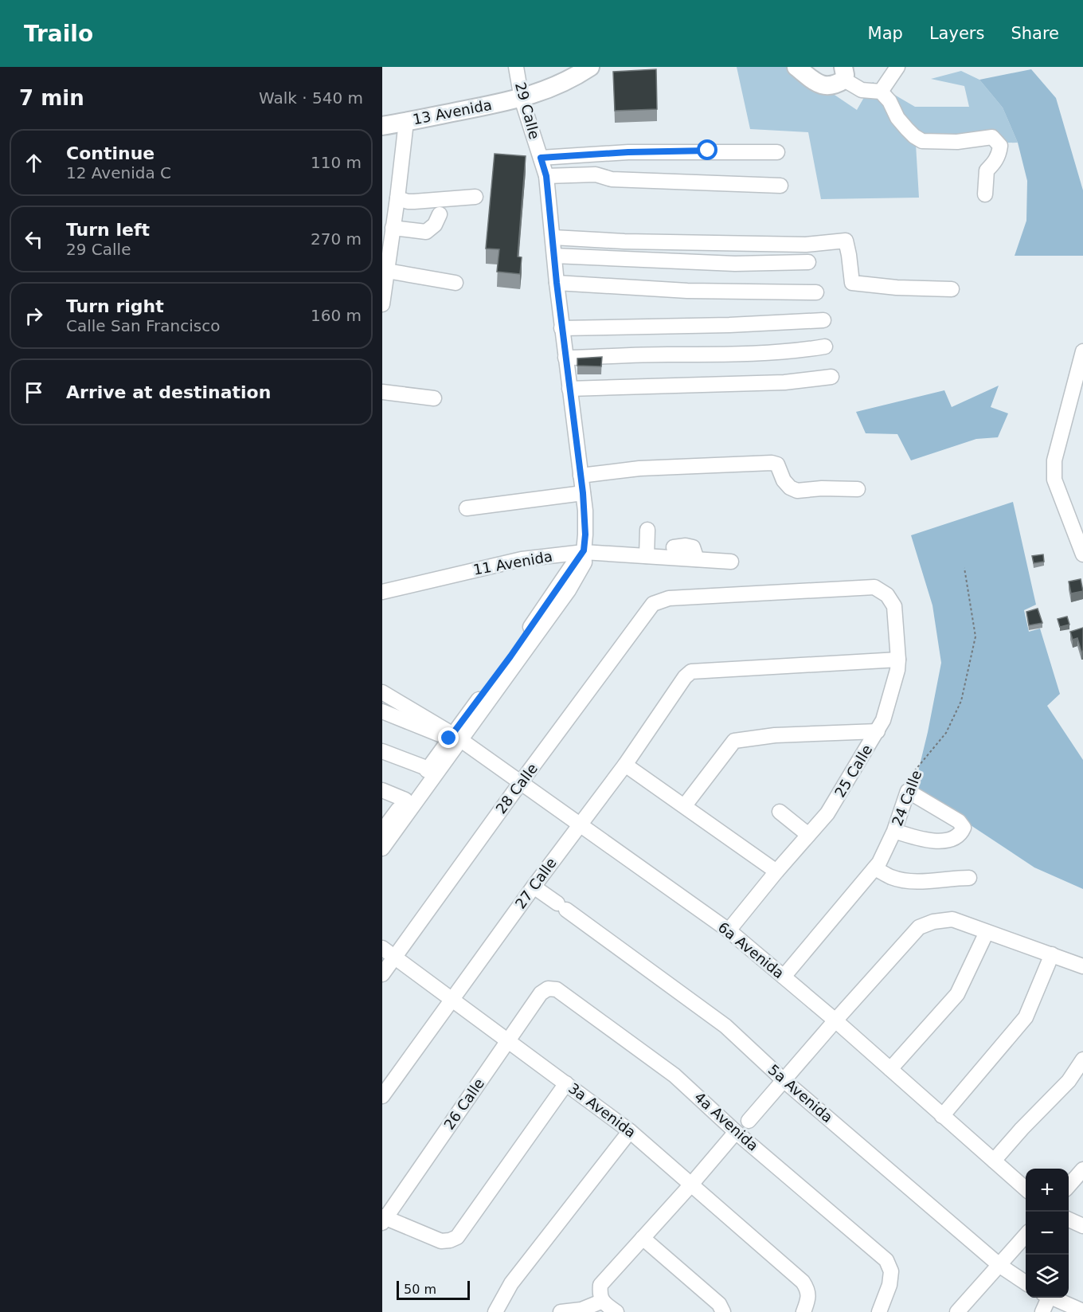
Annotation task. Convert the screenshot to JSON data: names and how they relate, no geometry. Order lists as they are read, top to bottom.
{
  "streets": {
    "main road": ["13 Avenida"],
    "street": [
      "29 Calle",
      "11 Avenida",
      "25 Calle",
      "28 Calle",
      "24 Calle",
      "27 Calle",
      "6a Avenida",
      "5a Avenida",
      "26 Calle",
      "3a Avenida",
      "4a Avenida"
    ]
  },
  "crossings": [
    ["29 Calle", "13 Avenida"],
    ["29 Calle", "11 Avenida"],
    ["29 Calle", "6a Avenida"],
    ["25 Calle", "28 Calle"],
    ["25 Calle", "27 Calle"],
    ["25 Calle", "6a Avenida"],
    ["28 Calle", "6a Avenida"],
    ["28 Calle", "3a Avenida"],
    ["24 Calle", "6a Avenida"],
    ["27 Calle", "6a Avenida"],
    ["27 Calle", "5a Avenida"],
    ["27 Calle", "3a Avenida"],
    ["26 Calle", "3a Avenida"],
    ["26 Calle", "4a Avenida"]
  ],
  "scale_bar": "50 m",
  "page": {
    "header": "Trailo",
    "nav": ["Map", "Layers", "Share"],
    "heading": ["7 min", "Walk · 540 m"],
    "list": [
      ["Continue", "12 Avenida C", "110 m"],
      ["Turn left", "29 Calle", "270 m"],
      ["Turn right", "Calle San Francisco", "160 m"],
      "Arrive at destination"
    ],
    "map_buttons": ["+", "−"],
    "scale": "50 m"
  }
}
